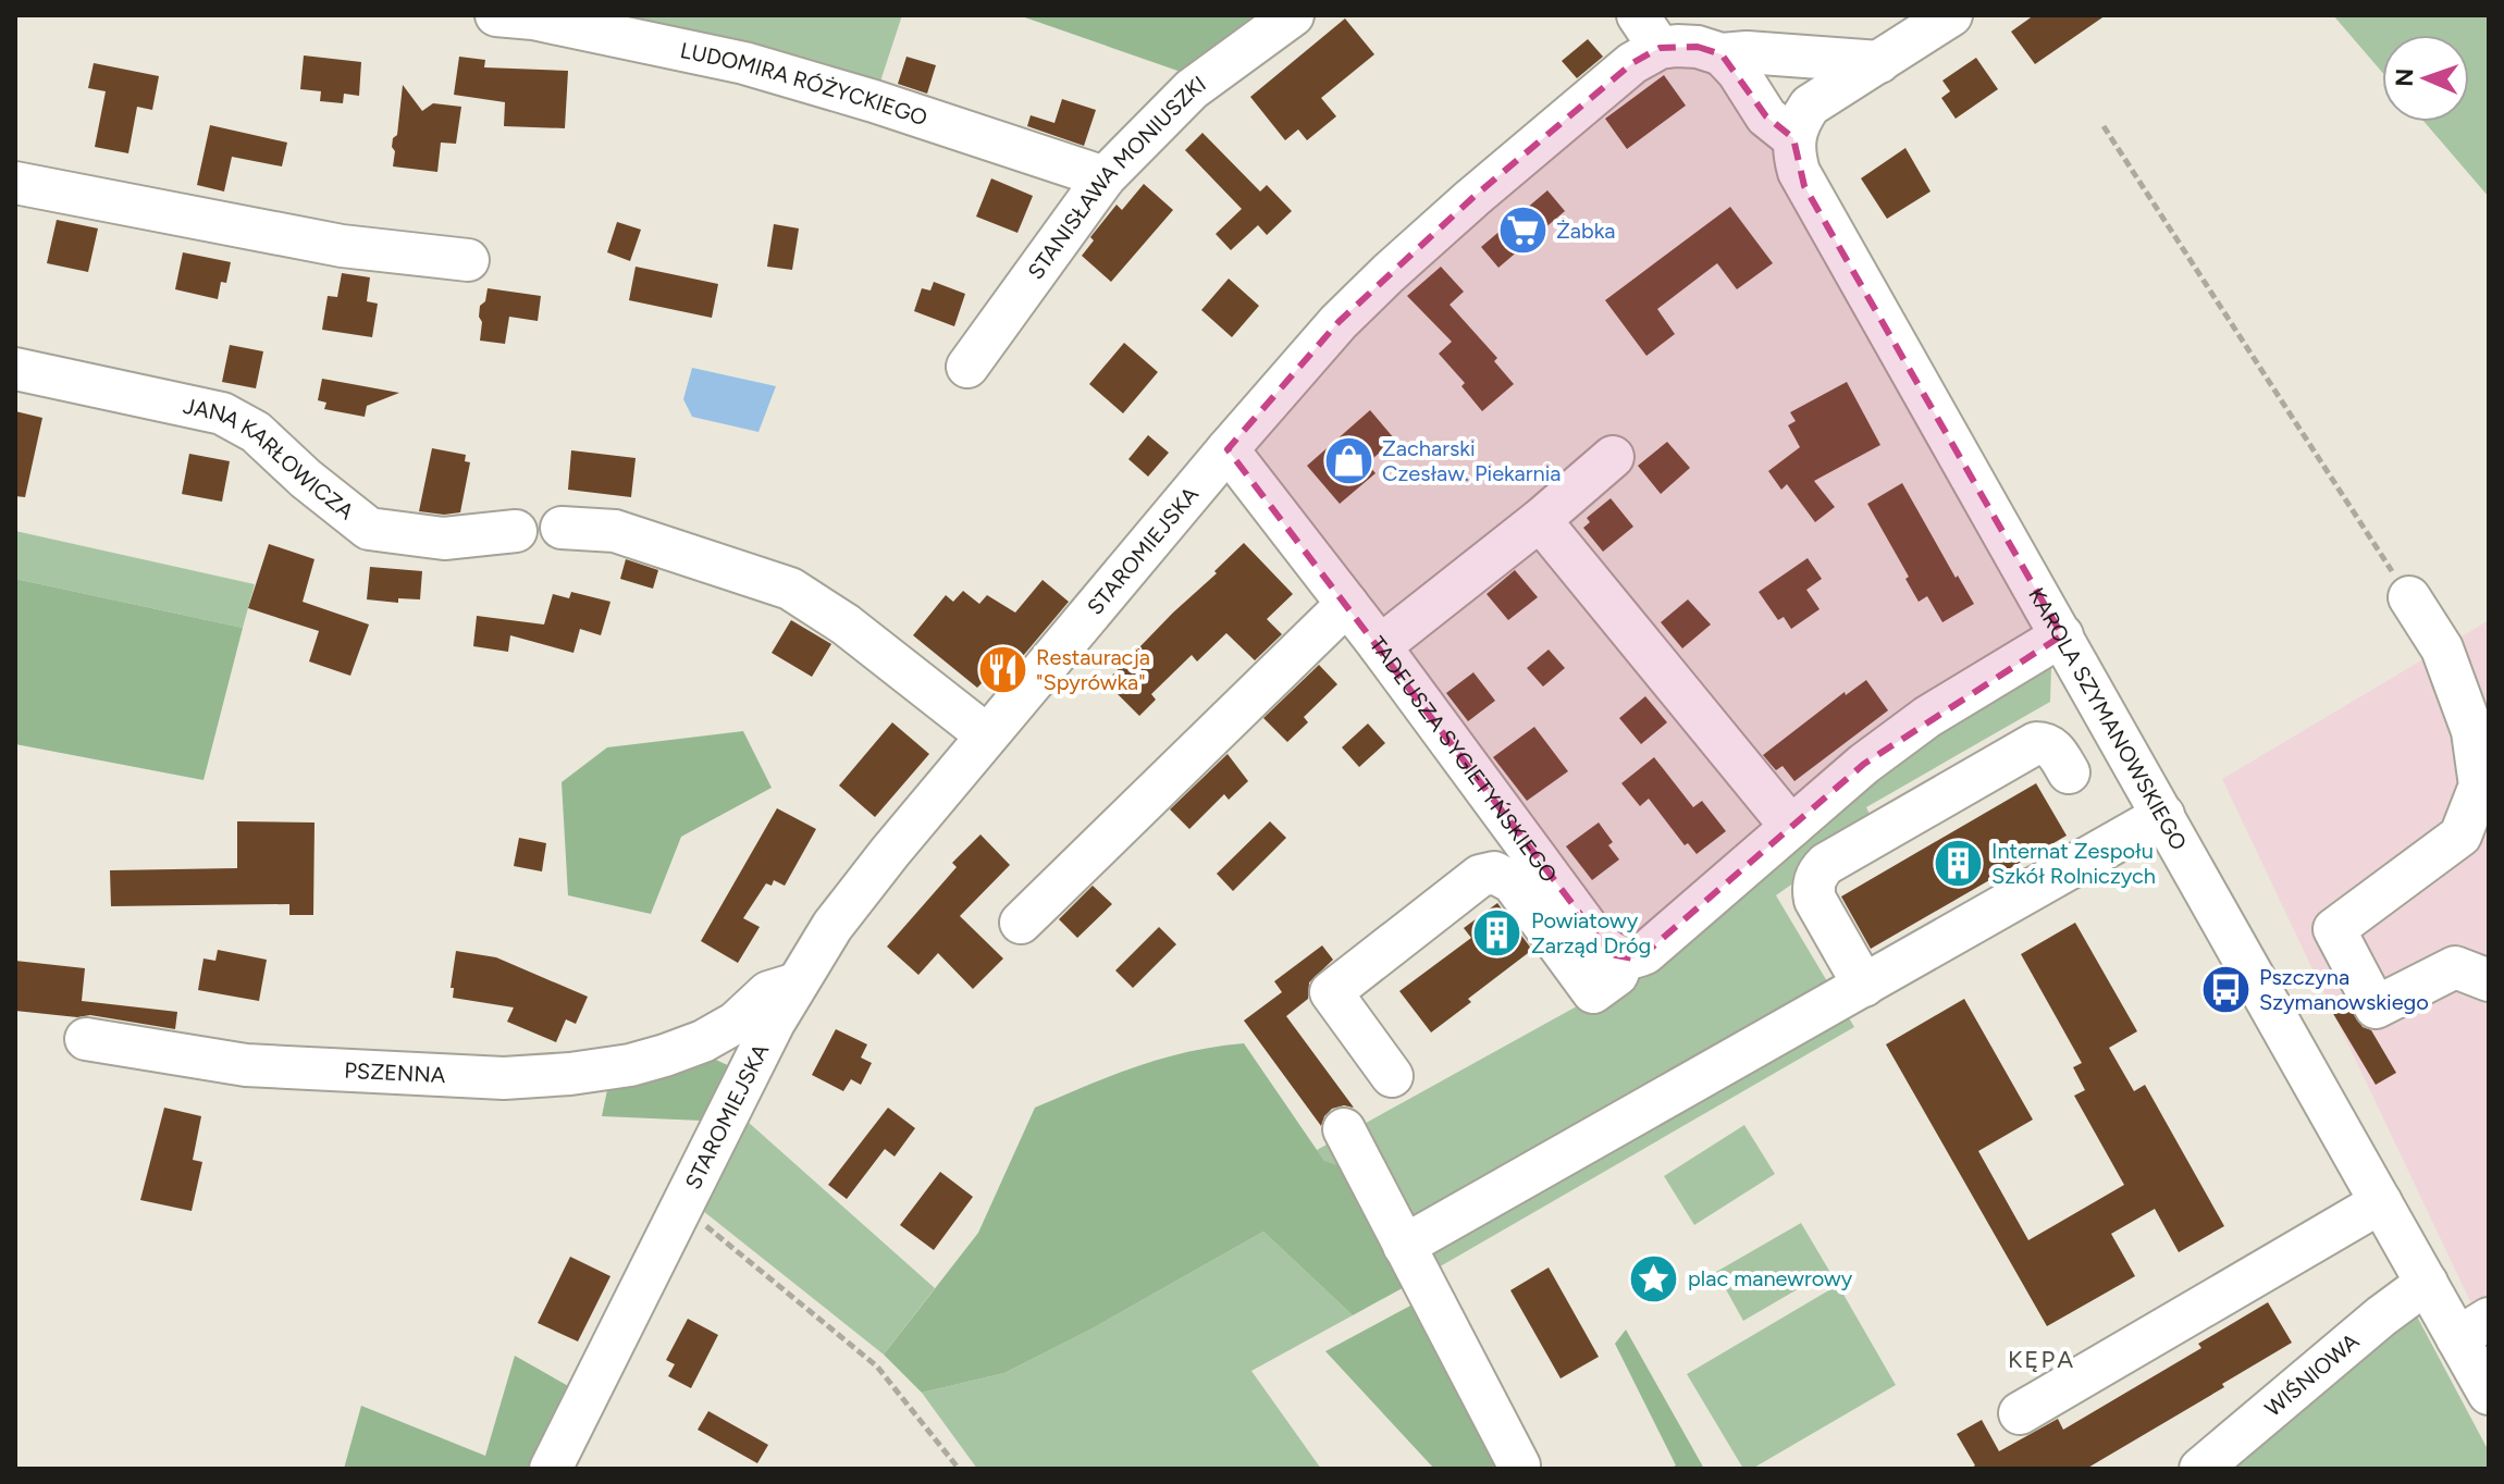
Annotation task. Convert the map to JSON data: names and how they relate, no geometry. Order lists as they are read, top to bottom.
{
  "streets": {
    "street": [
      "LUDOMIRA RÓŻYCKIEGO",
      "STANISŁAWA MONIUSZKI",
      "JANA KARŁOWICZA",
      "STAROMIEJSKA",
      "KAROLA SZYMANOWSKIEGO",
      "TADEUSZA SYGIETYŃSKIEGO",
      "PSZENNA",
      "WIŚNIOWA"
    ]
  },
  "crossings": [
    ["LUDOMIRA RÓŻYCKIEGO", "STANISŁAWA MONIUSZKI"],
    ["STAROMIEJSKA", "TADEUSZA SYGIETYŃSKIEGO"],
    ["STAROMIEJSKA", "PSZENNA"],
    ["KAROLA SZYMANOWSKIEGO", "WIŚNIOWA"]
  ],
  "districts": ["KĘPA"],
  "places": {
    "supermarket": ["Żabka"],
    "shop": ["Zacharski Czesław. Piekarnia"],
    "restaurant": ["Restauracja \"Spyrówka\""],
    "building": ["Internat Zespołu Szkół Rolniczych", "Powiatowy Zarząd Dróg"],
    "bus stop": ["Pszczyna Szymanowskiego"],
    "place": ["plac manewrowy"]
  },
  "north": "left"
}
